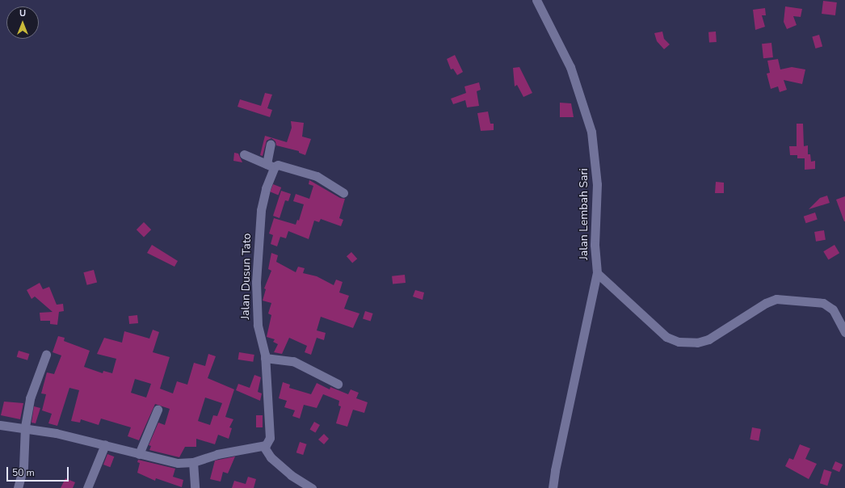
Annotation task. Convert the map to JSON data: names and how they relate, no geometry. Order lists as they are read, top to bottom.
{
  "streets": {
    "street": ["Jalan Lembah Sari", "Jalan Dusun Tato"]
  },
  "scale_bar": "50 m",
  "north": "top"
}
